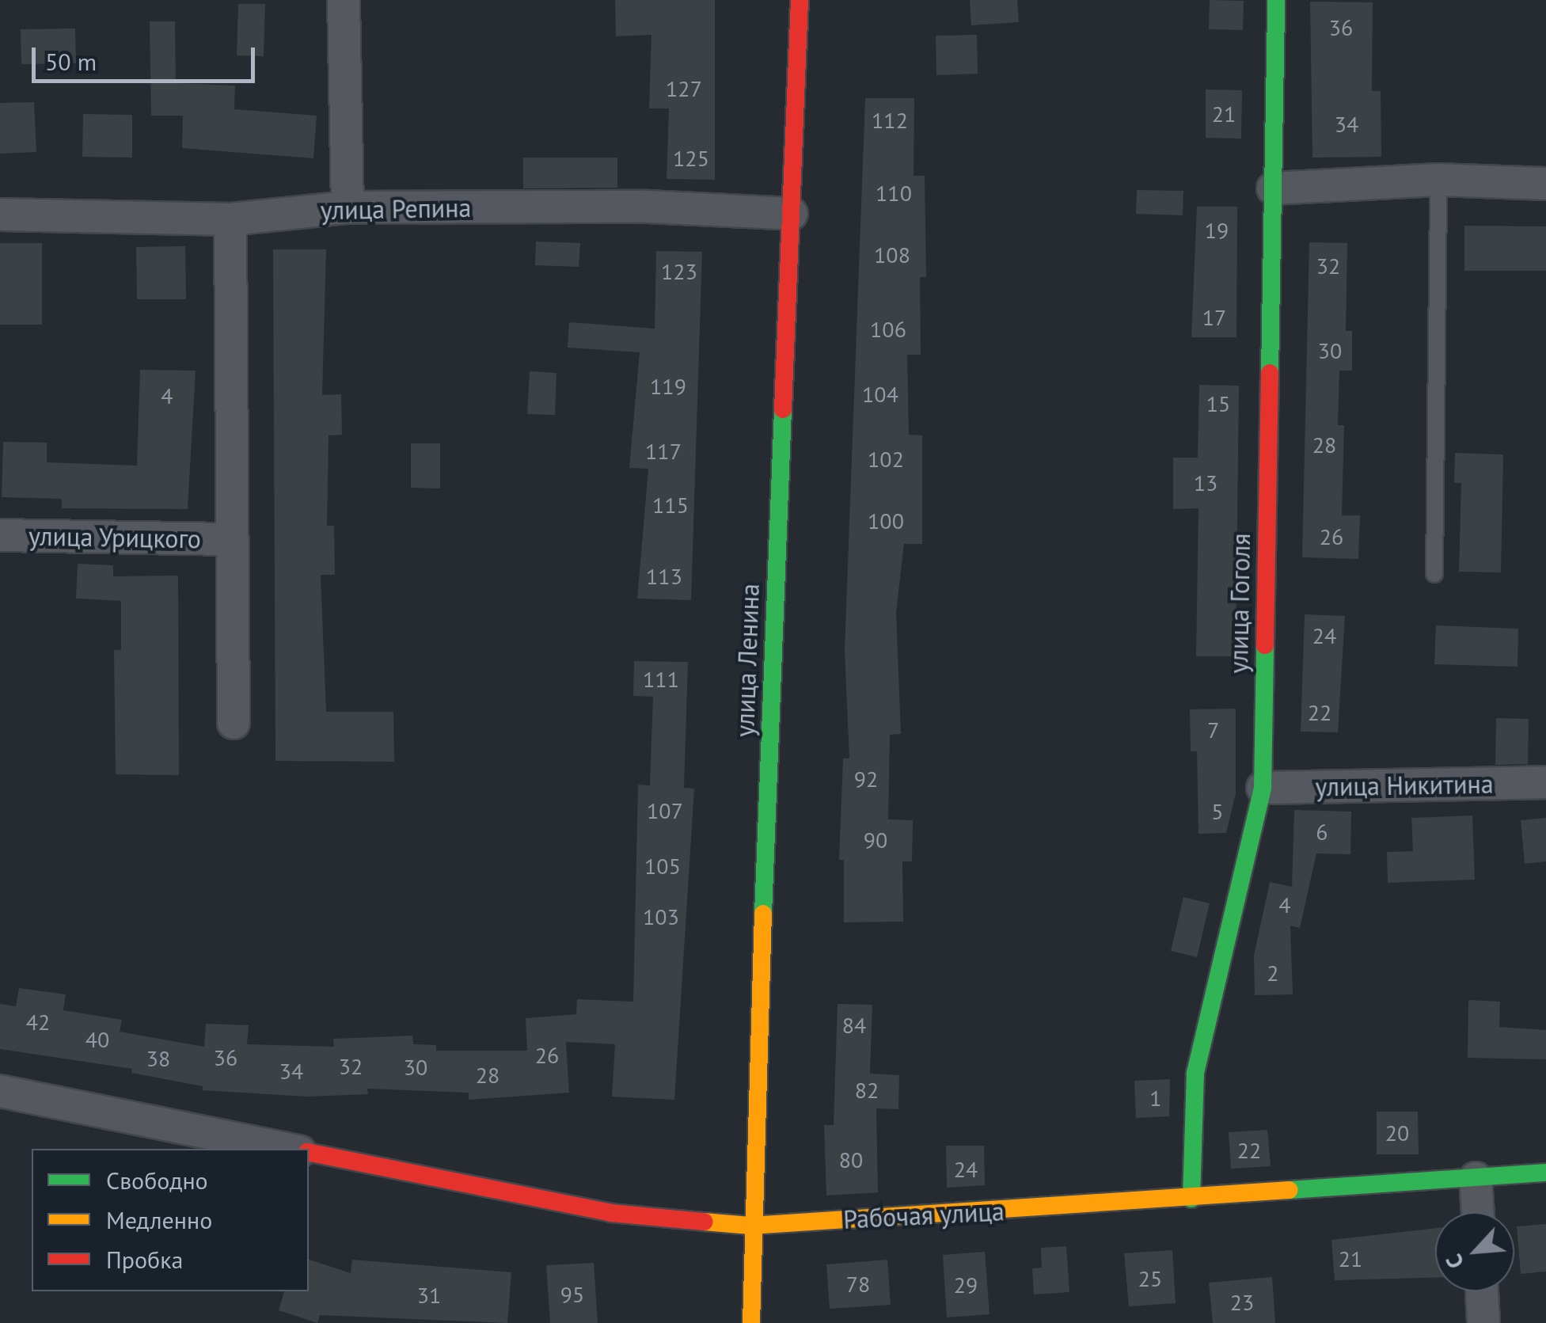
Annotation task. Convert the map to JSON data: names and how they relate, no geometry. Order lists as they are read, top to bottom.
{
  "streets": {
    "street": [
      "улица Репина",
      "улица Урицкого",
      "улица Гоголя",
      "улица Ленина",
      "улица Никитина",
      "Рабочая улица"
    ]
  },
  "crossings": [
    ["улица Репина", "улица Ленина"],
    ["улица Гоголя", "улица Никитина"],
    ["улица Гоголя", "Рабочая улица"],
    ["улица Ленина", "Рабочая улица"]
  ],
  "house_numbers": [
    "36",
    "127",
    "21",
    "112",
    "34",
    "125",
    "110",
    "19",
    "108",
    "32",
    "123",
    "17",
    "106",
    "30",
    "119",
    "104",
    "4",
    "15",
    "28",
    "117",
    "102",
    "13",
    "115",
    "100",
    "26",
    "113",
    "24",
    "111",
    "22",
    "7",
    "92",
    "107",
    "5",
    "6",
    "90",
    "105",
    "4",
    "103",
    "2",
    "42",
    "84",
    "40",
    "26",
    "36",
    "38",
    "32",
    "30",
    "34",
    "28",
    "82",
    "1",
    "20",
    "22",
    "80",
    "24",
    "21",
    "25",
    "78",
    "29",
    "95",
    "31",
    "23"
  ],
  "legend": ["Свободно", "Медленно", "Пробка"],
  "scale_bar": "50 m",
  "north": "bottom left"
}
